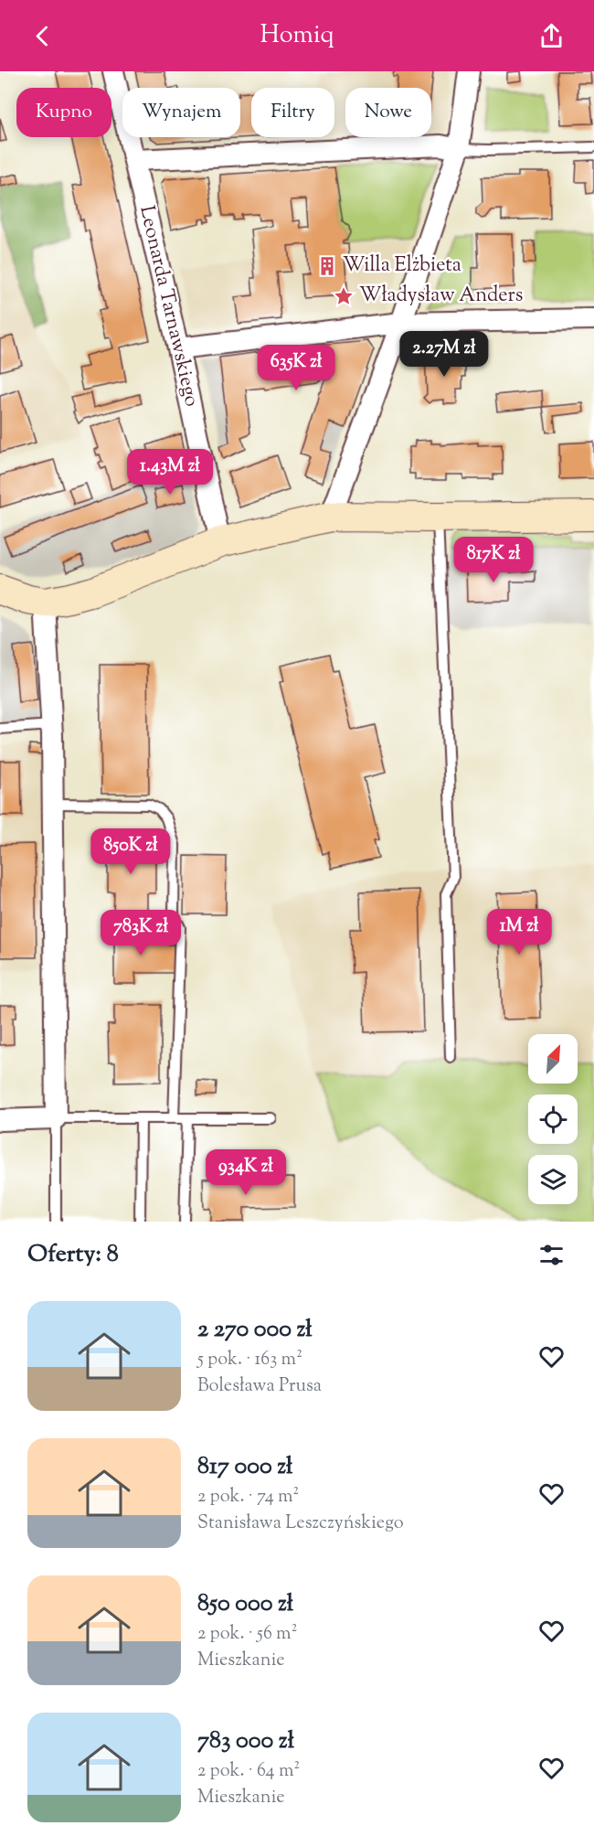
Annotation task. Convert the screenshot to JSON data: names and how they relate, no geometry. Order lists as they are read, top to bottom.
{
  "streets": {
    "street": ["Leonarda Tarnawskiego"]
  },
  "places": {
    "building": ["Willa Elżbieta"],
    "place": ["Władysław Anders"]
  },
  "north": "top right",
  "page": {
    "header": "Homiq",
    "chip": [
      "Kupno",
      "Wynajem",
      "Filtry",
      "Nowe"
    ],
    "price": [
      "2.27M zł",
      "635K zł",
      "1.43M zł",
      "817K zł",
      "850K zł",
      "1M zł",
      "783K zł",
      "934K zł"
    ],
    "heading": "Oferty: 8",
    "list": [
      {
        "name": "2 270 000 zł",
        "note": "5 pok. · 163 m² · Bolesława Prusa"
      },
      {
        "name": "817 000 zł",
        "note": "2 pok. · 74 m² · Stanisława Leszczyńskiego"
      },
      {
        "name": "850 000 zł",
        "note": "2 pok. · 56 m² · Mieszkanie"
      },
      {
        "name": "783 000 zł",
        "note": "2 pok. · 64 m² · Mieszkanie"
      }
    ]
  }
}
